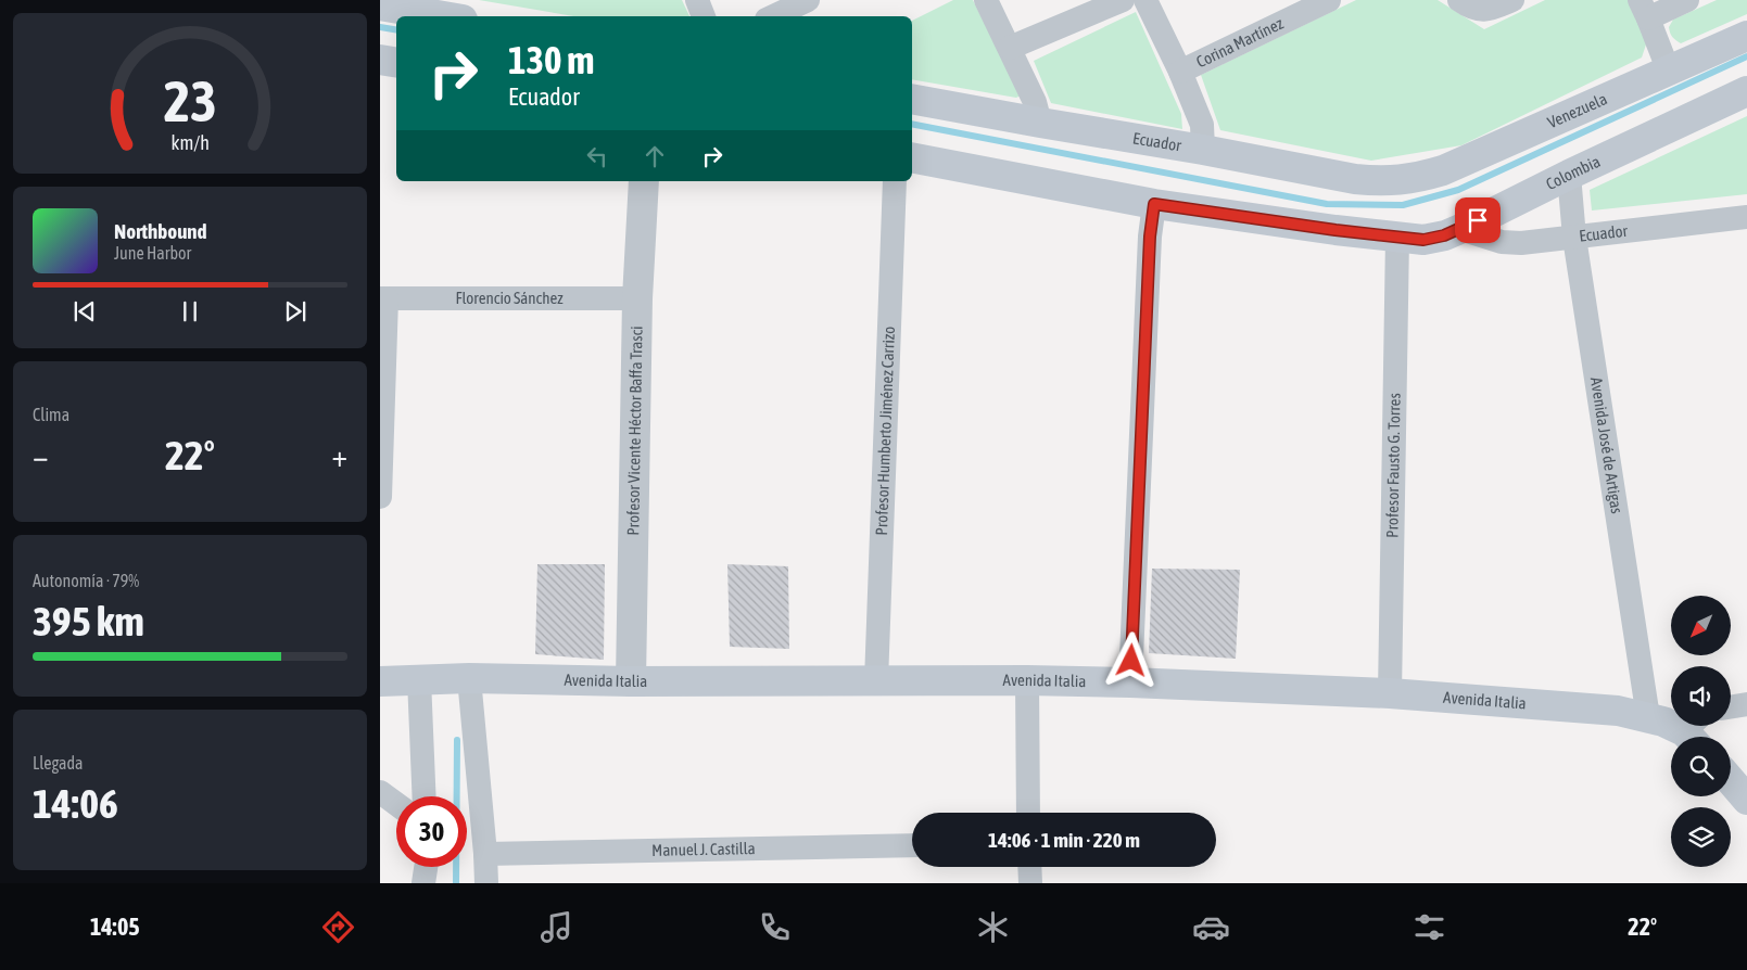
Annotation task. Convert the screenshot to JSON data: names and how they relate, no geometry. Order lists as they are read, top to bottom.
{
  "streets": {
    "main road": [
      "Venezuela",
      "Ecuador",
      "Colombia",
      "Avenida Italia"
    ],
    "street": [
      "Corina Martínez",
      "Florencio Sánchez",
      "Profesor Vicente Héctor Baffa Trasci",
      "Profesor Humberto Jiménez Carrizo",
      "Avenida José de Artigas",
      "Profesor Fausto G. Torres",
      "Manuel J. Castilla"
    ]
  },
  "crossings": [
    ["Venezuela", "Ecuador"],
    ["Ecuador", "Colombia"],
    ["Ecuador", "Avenida José de Artigas"],
    ["Colombia", "Avenida José de Artigas"],
    ["Colombia", "Profesor Fausto G. Torres"],
    ["Florencio Sánchez", "Profesor Vicente Héctor Baffa Trasci"],
    ["Profesor Vicente Héctor Baffa Trasci", "Avenida Italia"],
    ["Profesor Humberto Jiménez Carrizo", "Avenida Italia"],
    ["Avenida José de Artigas", "Avenida Italia"],
    ["Profesor Fausto G. Torres", "Avenida Italia"]
  ],
  "north": "bottom left",
  "page": {
    "turn": ["130 m", "Ecuador"],
    "song": ["Northbound", "June Harbor"],
    "tile": [
      "Clima",
      ["Autonomía · 79%", "395 km"],
      ["Llegada", "14:06"]
    ],
    "heat": ["−", "22°", "+"],
    "limit": "30",
    "trip": "14:06 · 1 min · 220 m",
    "tabs": ["14:05", "22°"],
    "gauge": ["23", "km/h"]
  }
}
